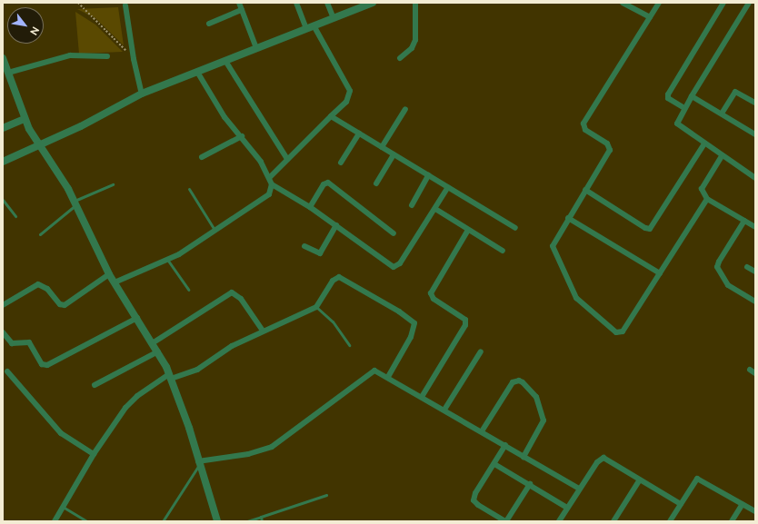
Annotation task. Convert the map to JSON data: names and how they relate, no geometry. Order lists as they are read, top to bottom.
{
  "north": "bottom right"
}
